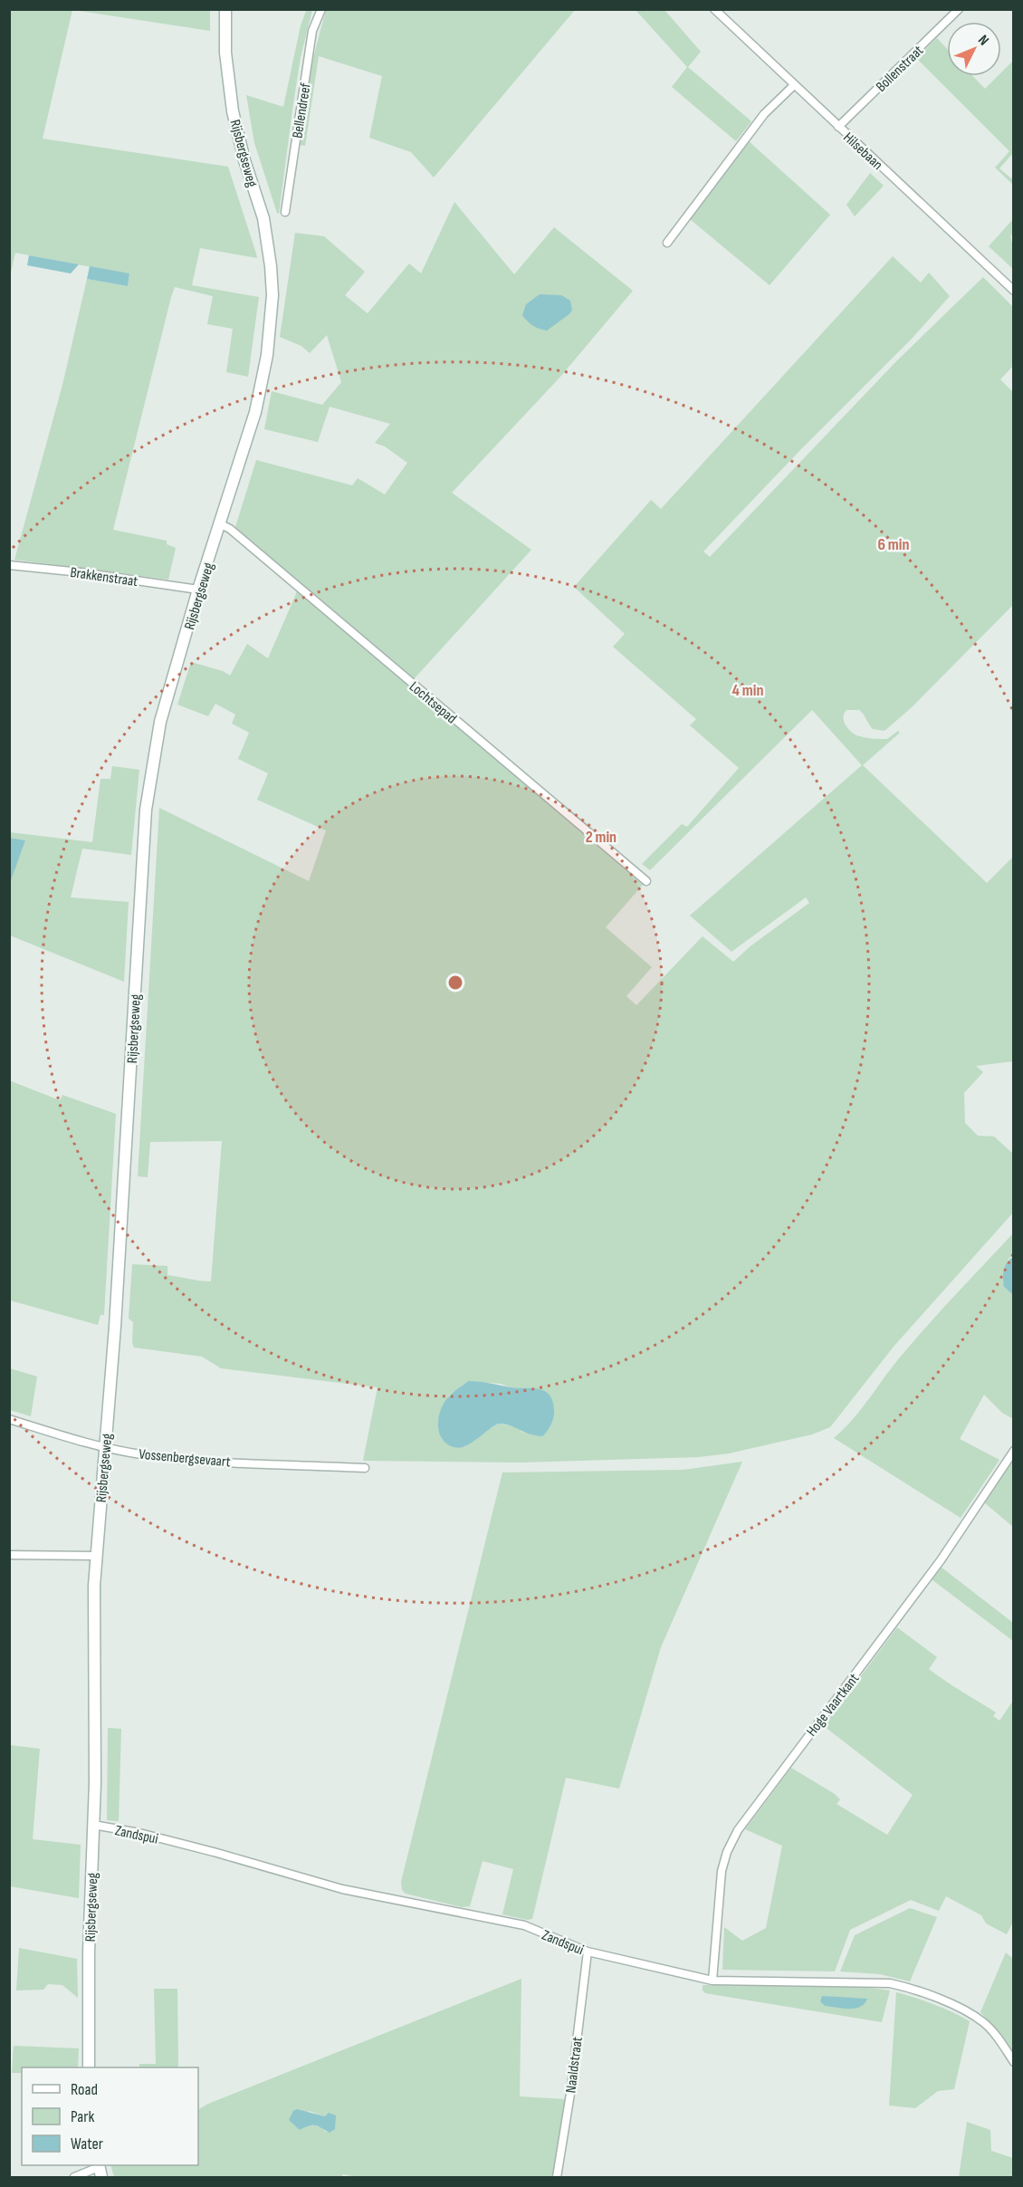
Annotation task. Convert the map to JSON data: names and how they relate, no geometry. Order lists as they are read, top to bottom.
{
  "streets": {
    "main road": ["Rijsbergseweg"],
    "street": [
      "Bollenstraat",
      "Bellendreef",
      "Hilsebaan",
      "Brakkenstraat",
      "Lochtsepad",
      "Vossenbergsevaart",
      "Hoge Vaartkant",
      "Zandspui",
      "Naaldstraat"
    ]
  },
  "crossings": [
    ["Bollenstraat", "Hilsebaan"],
    ["Rijsbergseweg", "Brakkenstraat"],
    ["Rijsbergseweg", "Lochtsepad"],
    ["Rijsbergseweg", "Vossenbergsevaart"],
    ["Rijsbergseweg", "Zandspui"],
    ["Hoge Vaartkant", "Zandspui"],
    ["Zandspui", "Naaldstraat"]
  ],
  "legend": ["Road", "Park", "Water"],
  "north": "top right",
  "rings": ["6 min", "4 min", "2 min"]
}
